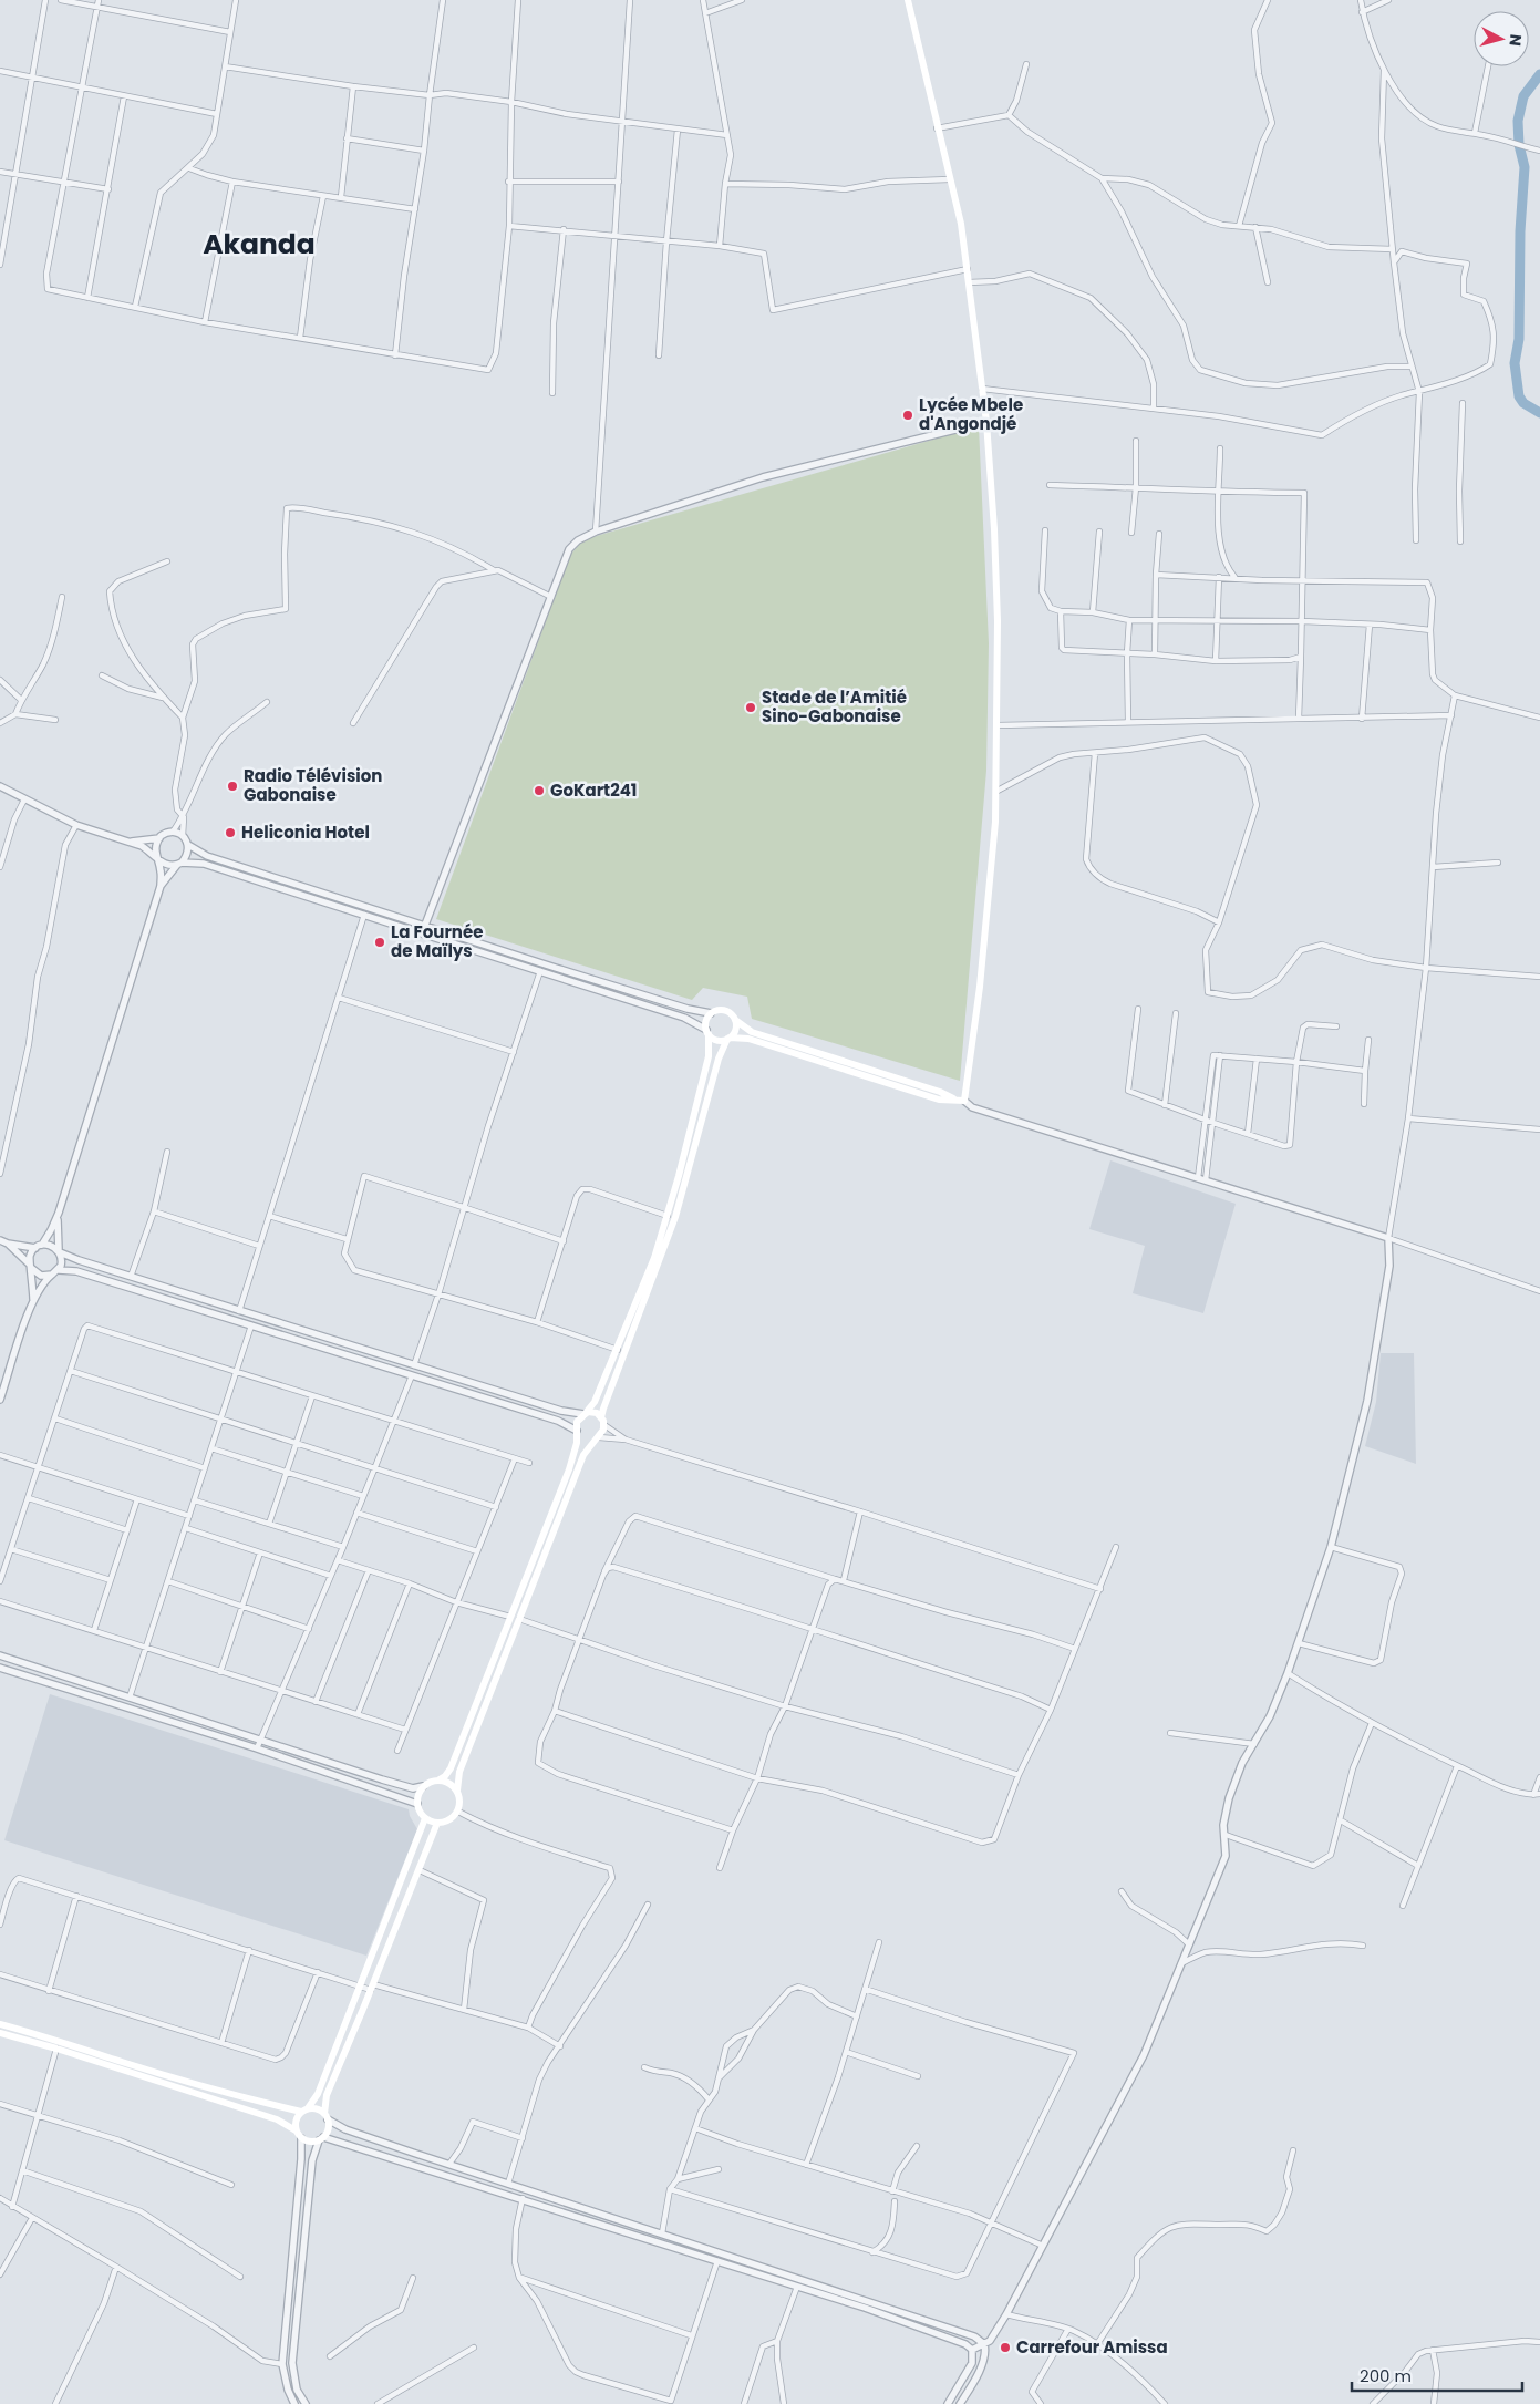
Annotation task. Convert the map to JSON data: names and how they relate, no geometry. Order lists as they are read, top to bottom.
{
  "districts": ["Akanda"],
  "places": [
    "Lycée Mbele d'Angondjé",
    "Stade de l’Amitié Sino-Gabonaise",
    "Radio Télévision Gabonaise",
    "GoKart241",
    "Heliconia Hotel",
    "La Fournée de Maïlys",
    "Carrefour Amissa"
  ],
  "scale_bar": "200 m",
  "north": "right"
}
